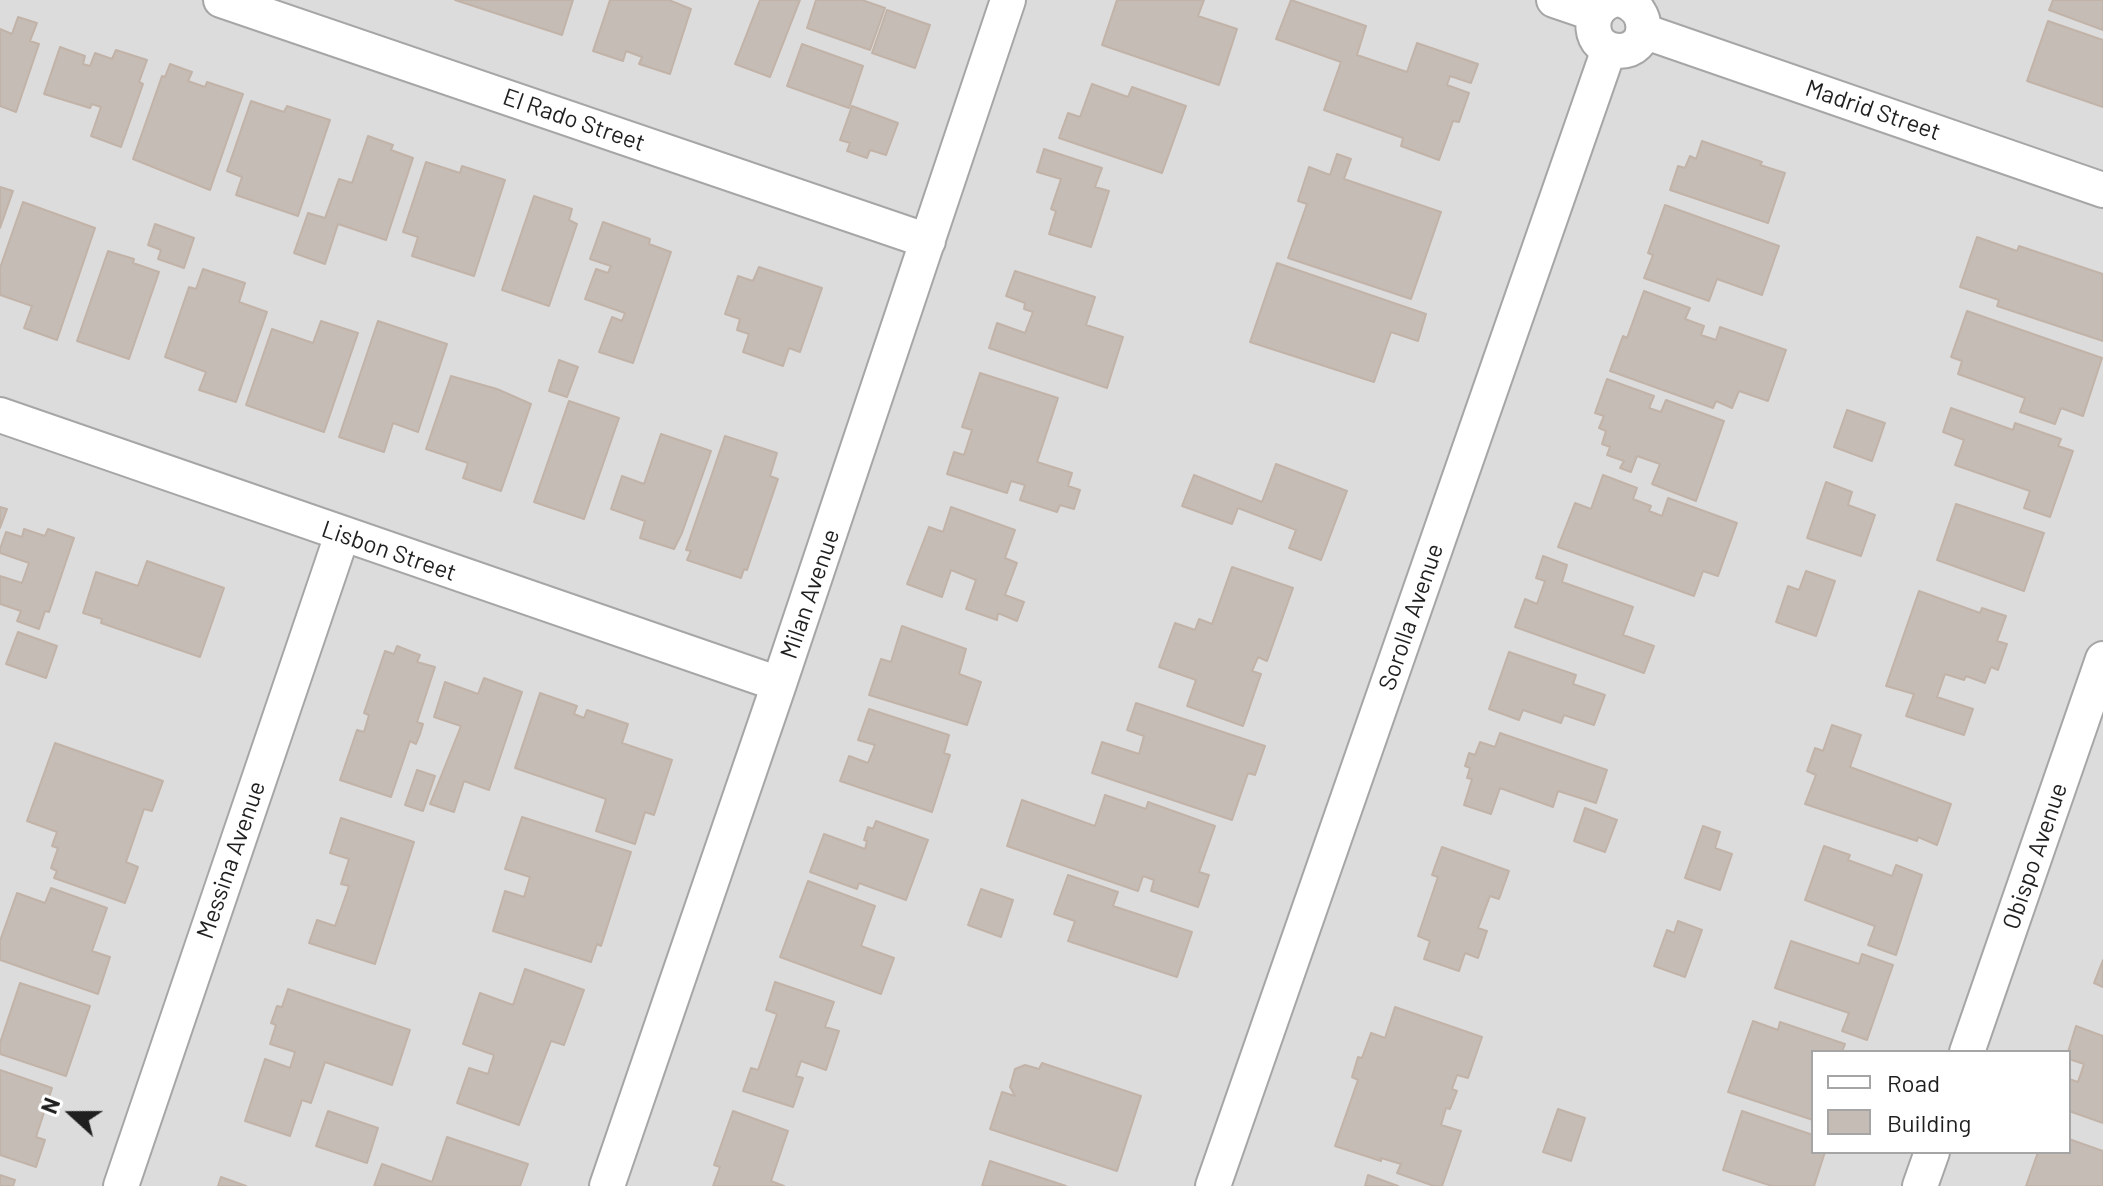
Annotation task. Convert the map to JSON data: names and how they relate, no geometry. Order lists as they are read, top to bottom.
{
  "streets": {
    "street": [
      "Madrid Street",
      "El Rado Street",
      "Lisbon Street",
      "Milan Avenue",
      "Sorolla Avenue",
      "Obispo Avenue",
      "Messina Avenue"
    ]
  },
  "crossings": [
    ["Madrid Street", "Sorolla Avenue"],
    ["El Rado Street", "Milan Avenue"],
    ["Lisbon Street", "Milan Avenue"],
    ["Lisbon Street", "Messina Avenue"]
  ],
  "legend": ["Road", "Building"],
  "north": "left"
}
